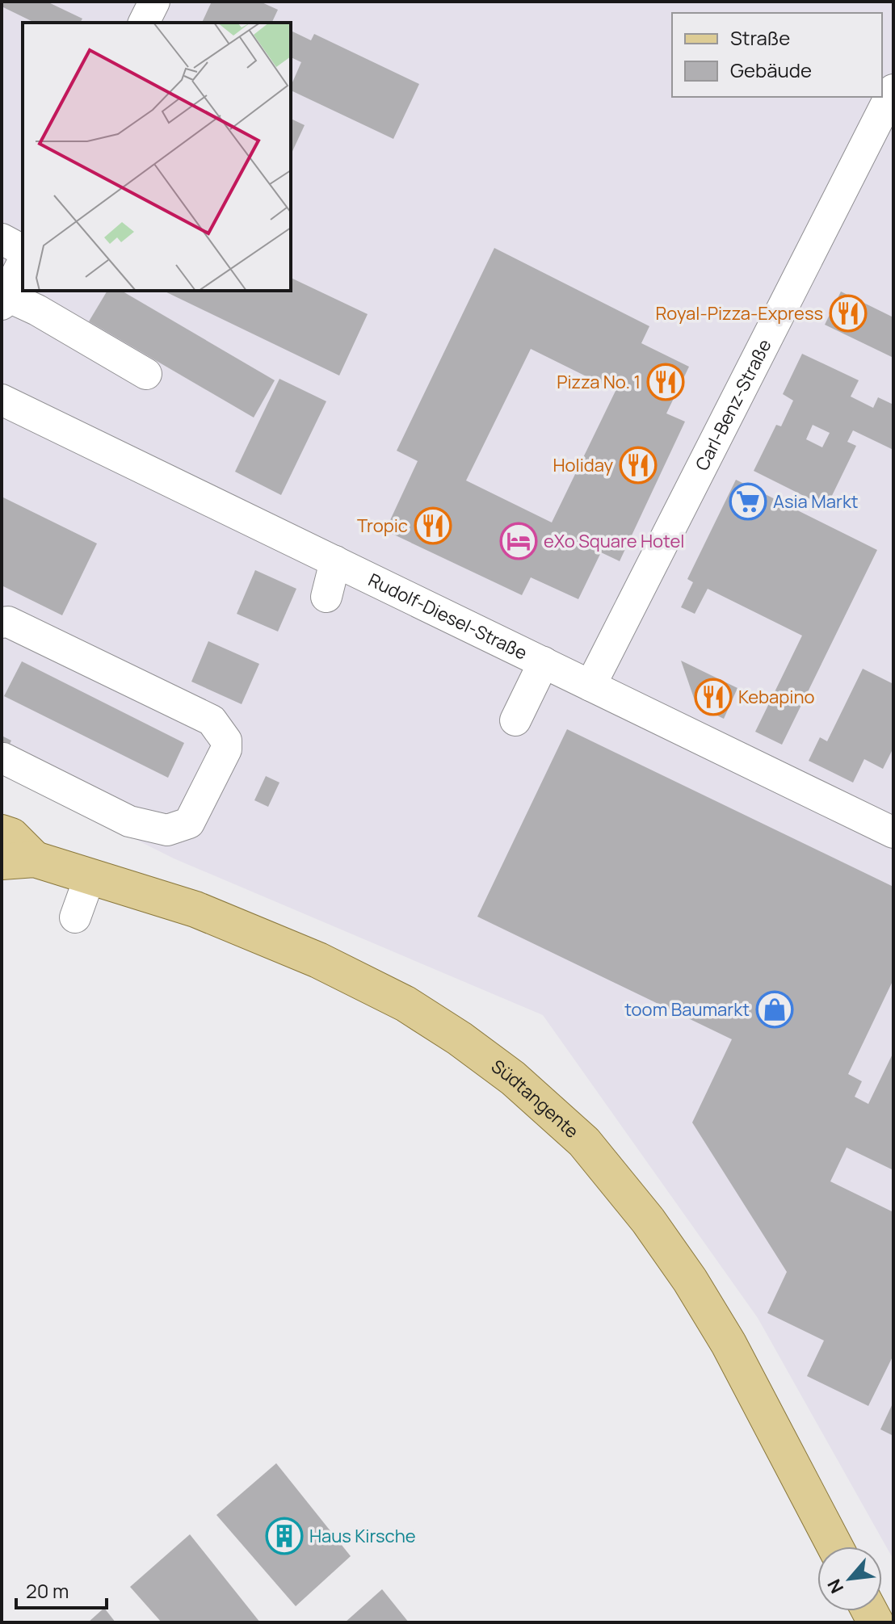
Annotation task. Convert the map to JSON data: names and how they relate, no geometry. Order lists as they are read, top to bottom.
{
  "streets": {
    "main road": ["Südtangente"],
    "street": ["Carl-Benz-Straße", "Rudolf-Diesel-Straße"]
  },
  "crossings": [
    ["Carl-Benz-Straße", "Rudolf-Diesel-Straße"]
  ],
  "places": {
    "restaurant": [
      "Royal-Pizza-Express",
      "Pizza No. 1",
      "Holiday",
      "Tropic",
      "Kebapino"
    ],
    "supermarket": ["Asia Markt"],
    "hotel": ["eXo Square Hotel"],
    "shop": ["toom Baumarkt"],
    "building": ["Haus Kirsche"]
  },
  "legend": ["Straße", "Gebäude"],
  "scale_bar": "20 m",
  "north": "bottom left"
}
